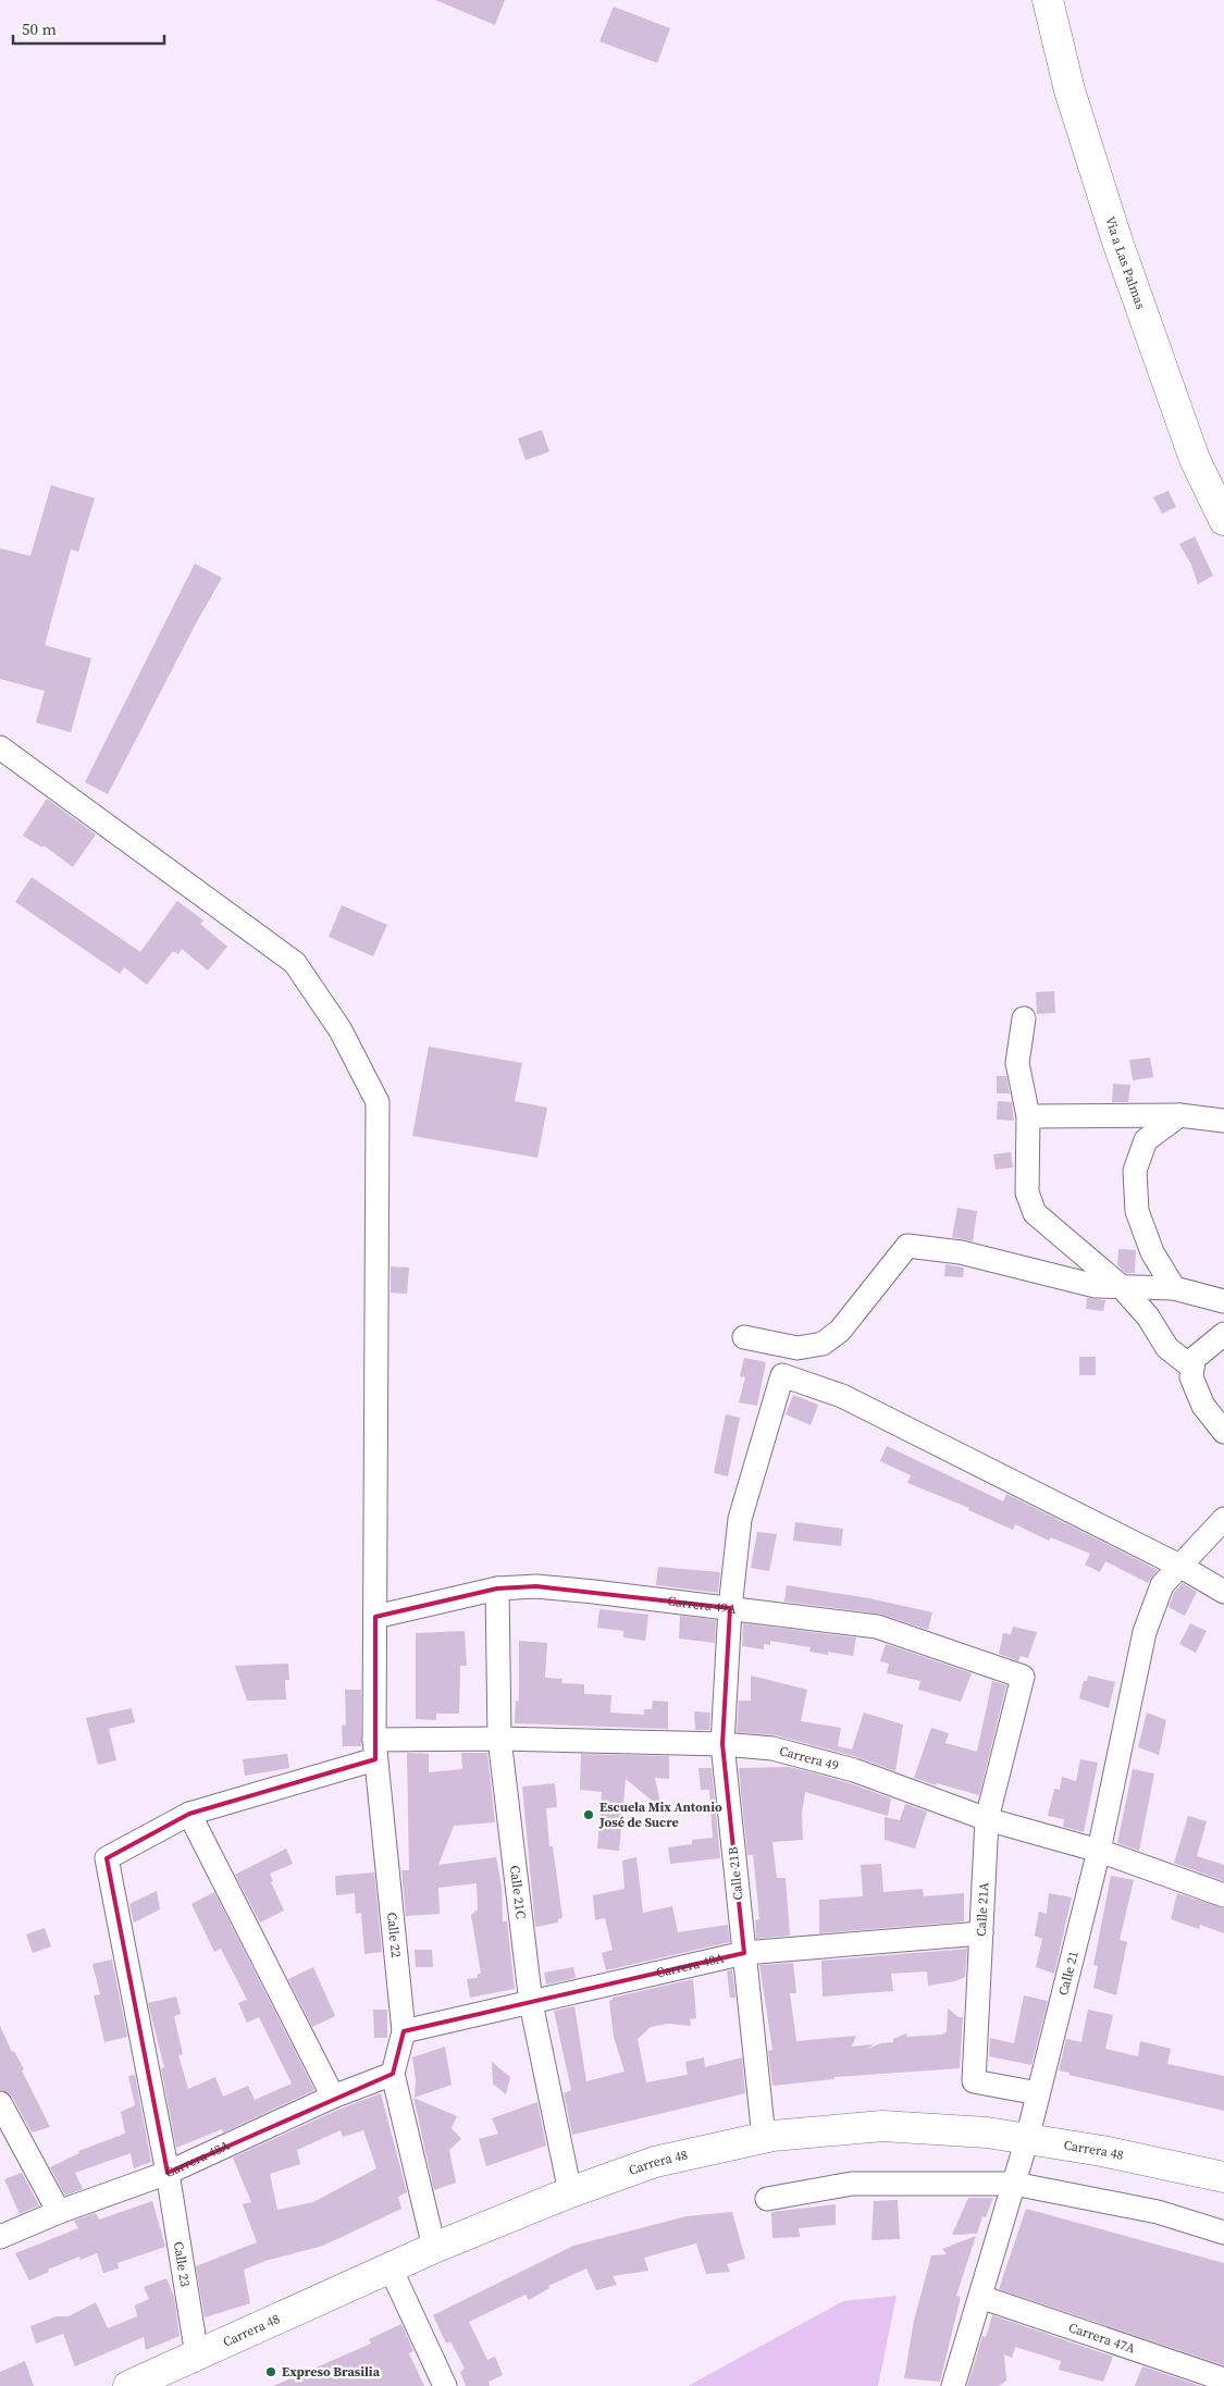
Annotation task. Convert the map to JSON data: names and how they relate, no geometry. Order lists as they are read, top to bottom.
{
  "streets": {
    "main road": ["Via a Las Palmas", "Carrera 48"],
    "street": [
      "Carrera 49A",
      "Carrera 49",
      "Calle 21B",
      "Calle 21C",
      "Calle 21A",
      "Calle 22",
      "Carrera 48A",
      "Calle 21",
      "Calle 23",
      "Carrera 47A"
    ]
  },
  "crossings": [
    ["Carrera 49A", "Calle 21B"],
    ["Carrera 49A", "Calle 21C"],
    ["Carrera 49A", "Calle 21A"],
    ["Carrera 49A", "Calle 22"],
    ["Carrera 49", "Calle 21B"],
    ["Carrera 49", "Calle 21C"],
    ["Carrera 49", "Calle 21A"],
    ["Carrera 49", "Calle 22"],
    ["Carrera 49", "Calle 21"],
    ["Carrera 49", "Calle 23"],
    ["Calle 21B", "Carrera 48A"],
    ["Calle 21B", "Calle 21"],
    ["Calle 21B", "Carrera 48"],
    ["Calle 21C", "Carrera 48A"],
    ["Calle 21C", "Carrera 48"],
    ["Calle 21A", "Carrera 48A"],
    ["Calle 21A", "Calle 21"],
    ["Calle 22", "Carrera 48A"],
    ["Calle 22", "Carrera 48"],
    ["Carrera 48A", "Calle 23"],
    ["Calle 21", "Carrera 48"],
    ["Calle 21", "Carrera 47A"],
    ["Carrera 48", "Calle 23"]
  ],
  "places": ["Escuela Mix Antonio José de Sucre", "Expreso Brasilia"],
  "scale_bar": "50 m"
}
